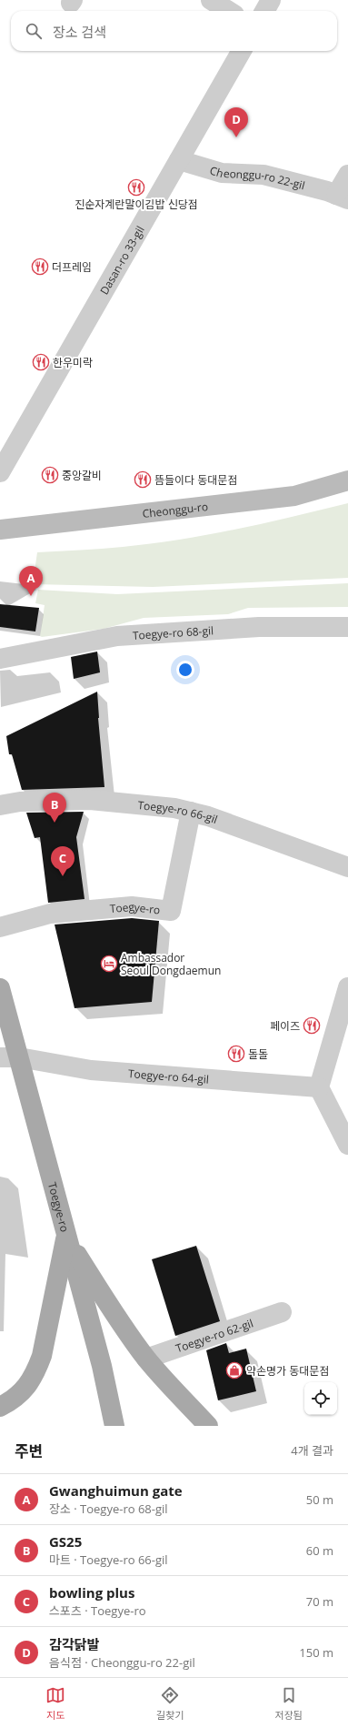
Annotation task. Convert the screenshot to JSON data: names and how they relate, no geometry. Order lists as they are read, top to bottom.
{
  "streets": {
    "main road": ["Toegye-ro"],
    "street": [
      "Cheonggu-ro 22-gil",
      "Dasan-ro 33-gil",
      "Cheonggu-ro",
      "Toegye-ro 68-gil",
      "Toegye-ro 66-gil",
      "Toegye-ro 64-gil",
      "Toegye-ro 62-gil"
    ]
  },
  "crossings": [
    ["Cheonggu-ro 22-gil", "Dasan-ro 33-gil"],
    ["Toegye-ro 66-gil", "Toegye-ro"],
    ["Toegye-ro", "Toegye-ro 64-gil"]
  ],
  "places": {
    "restaurant": [
      "진순자계란말이김밥 신당점",
      "더프레임",
      "한우미락",
      "중앙갈비",
      "뜸들이다 동대문점",
      "페이즈",
      "돌돌"
    ],
    "hotel": ["Ambassador Seoul Dongdaemun"],
    "shop": ["약손명가 동대문점"]
  },
  "page": {
    "search": "장소 검색",
    "pins": [
      "D",
      "A",
      "B",
      "C"
    ],
    "heading": ["주변", "4개 결과"],
    "list": [
      {
        "mark": "A",
        "name": "Gwanghuimun gate",
        "note": "장소 · Toegye-ro 68-gil",
        "value": "50 m"
      },
      {
        "mark": "B",
        "name": "GS25",
        "note": "마트 · Toegye-ro 66-gil",
        "value": "60 m"
      },
      {
        "mark": "C",
        "name": "bowling plus",
        "note": "스포츠 · Toegye-ro",
        "value": "70 m"
      },
      {
        "mark": "D",
        "name": "감각닭발",
        "note": "음식점 · Cheonggu-ro 22-gil",
        "value": "150 m"
      }
    ],
    "nav": ["지도", "길찾기", "저장됨"]
  }
}
